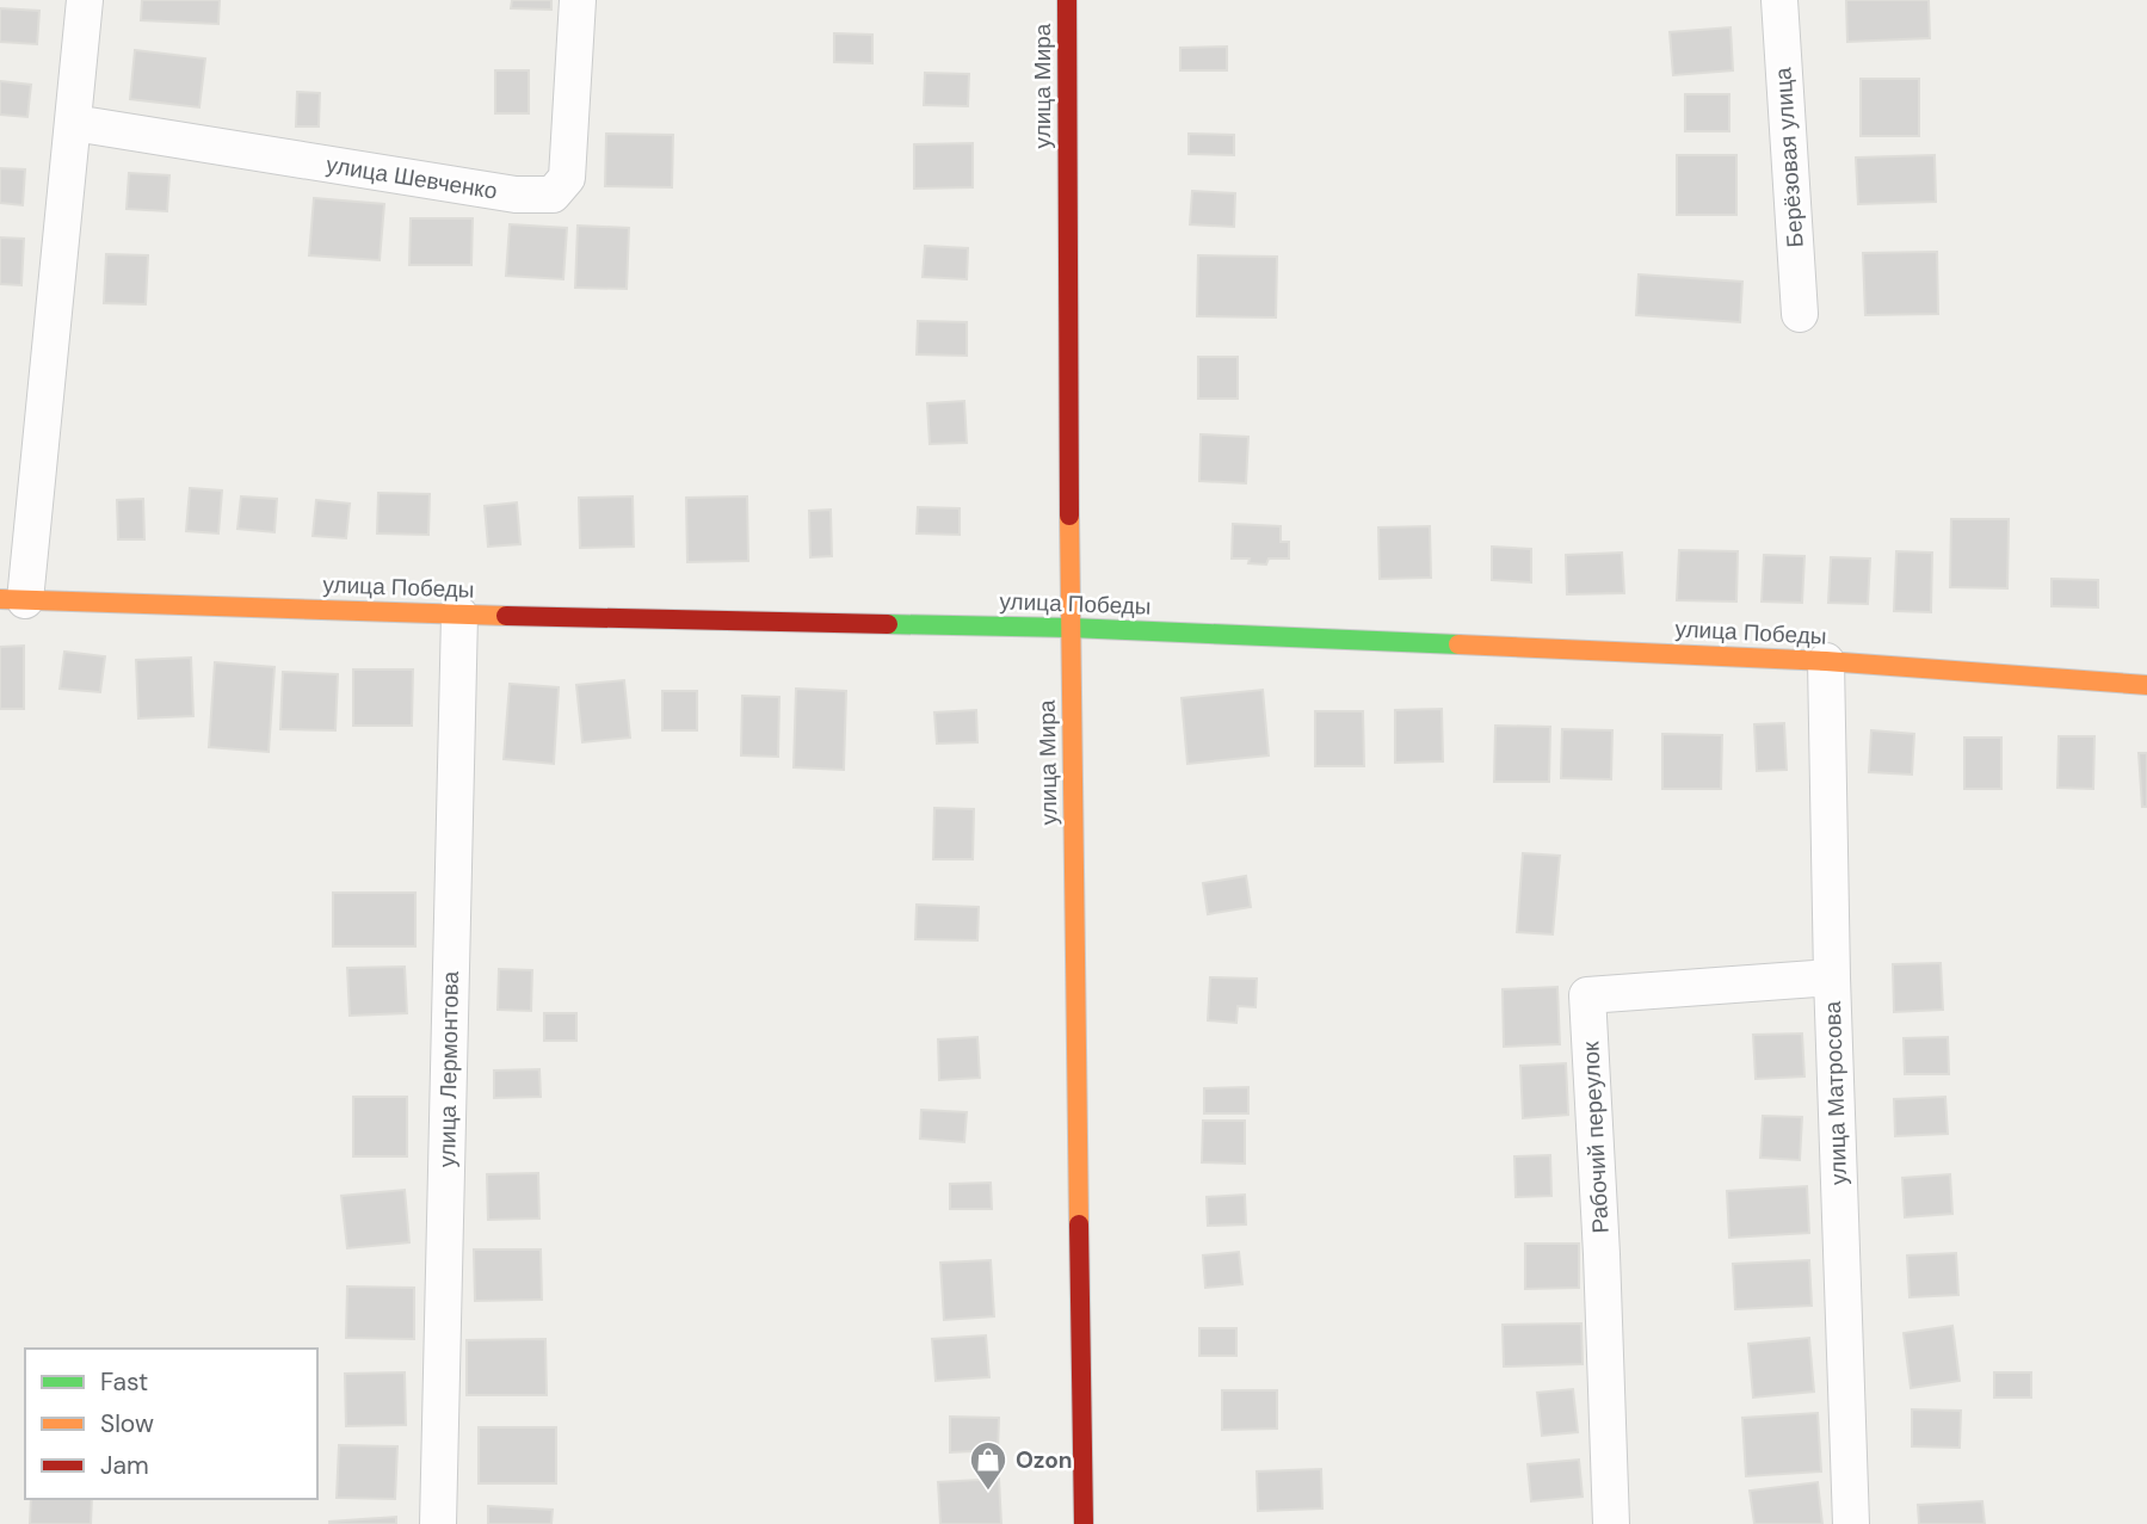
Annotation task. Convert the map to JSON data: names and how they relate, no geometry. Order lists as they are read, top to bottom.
{
  "streets": {
    "street": [
      "улица Мира",
      "Берёзовая улица",
      "улица Шевченко",
      "улица Победы",
      "улица Лермонтова",
      "улица Матросова",
      "Рабочий переулок"
    ]
  },
  "crossings": [
    ["улица Мира", "улица Победы"],
    ["улица Победы", "улица Лермонтова"],
    ["улица Победы", "улица Матросова"],
    ["улица Матросова", "Рабочий переулок"]
  ],
  "places": {
    "shop": ["Ozon"]
  },
  "legend": ["Fast", "Slow", "Jam"]
}
